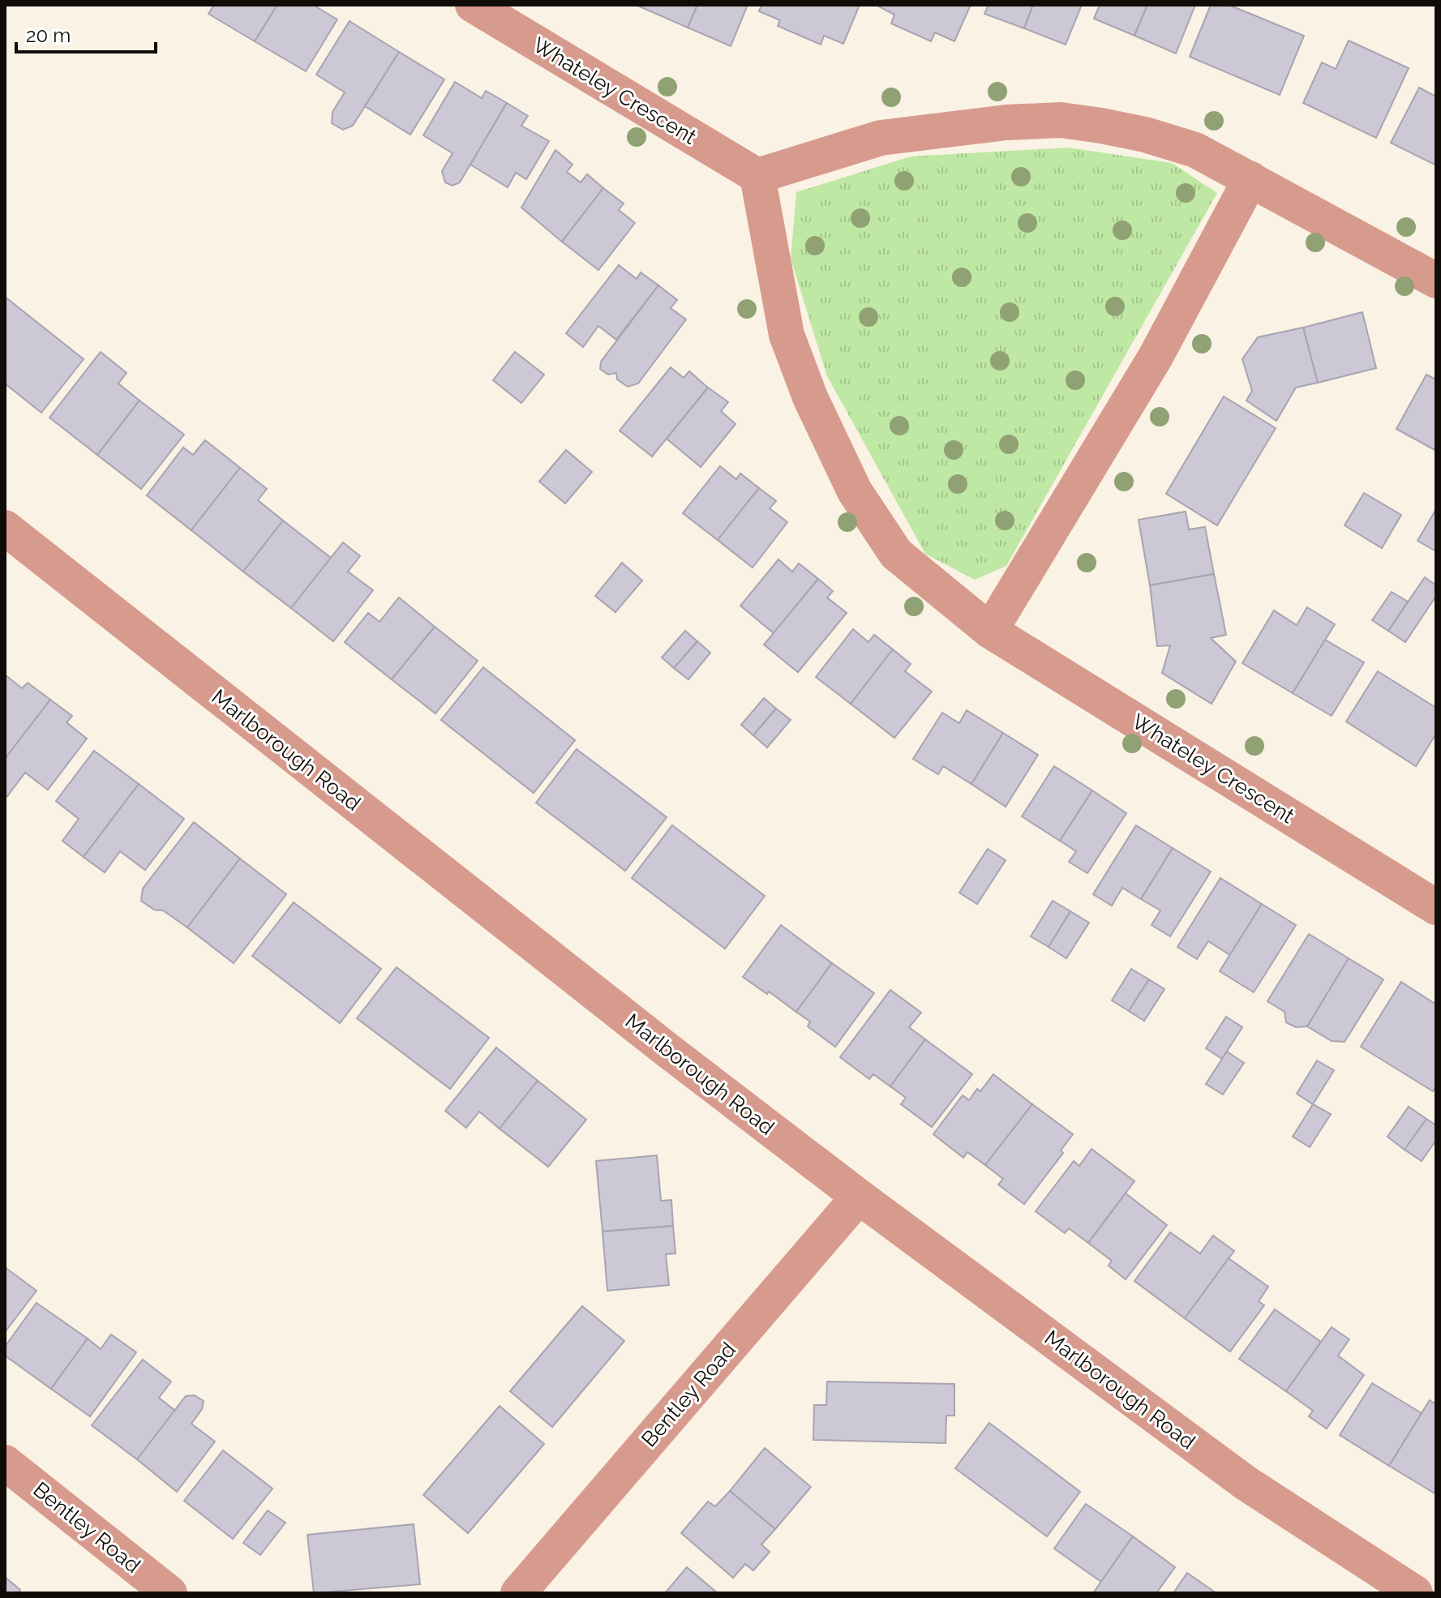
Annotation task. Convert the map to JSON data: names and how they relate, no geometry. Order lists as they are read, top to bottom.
{
  "streets": {
    "street": ["Whateley Crescent", "Marlborough Road", "Bentley Road"]
  },
  "crossings": [
    ["Marlborough Road", "Bentley Road"]
  ],
  "scale_bar": "20 m"
}
